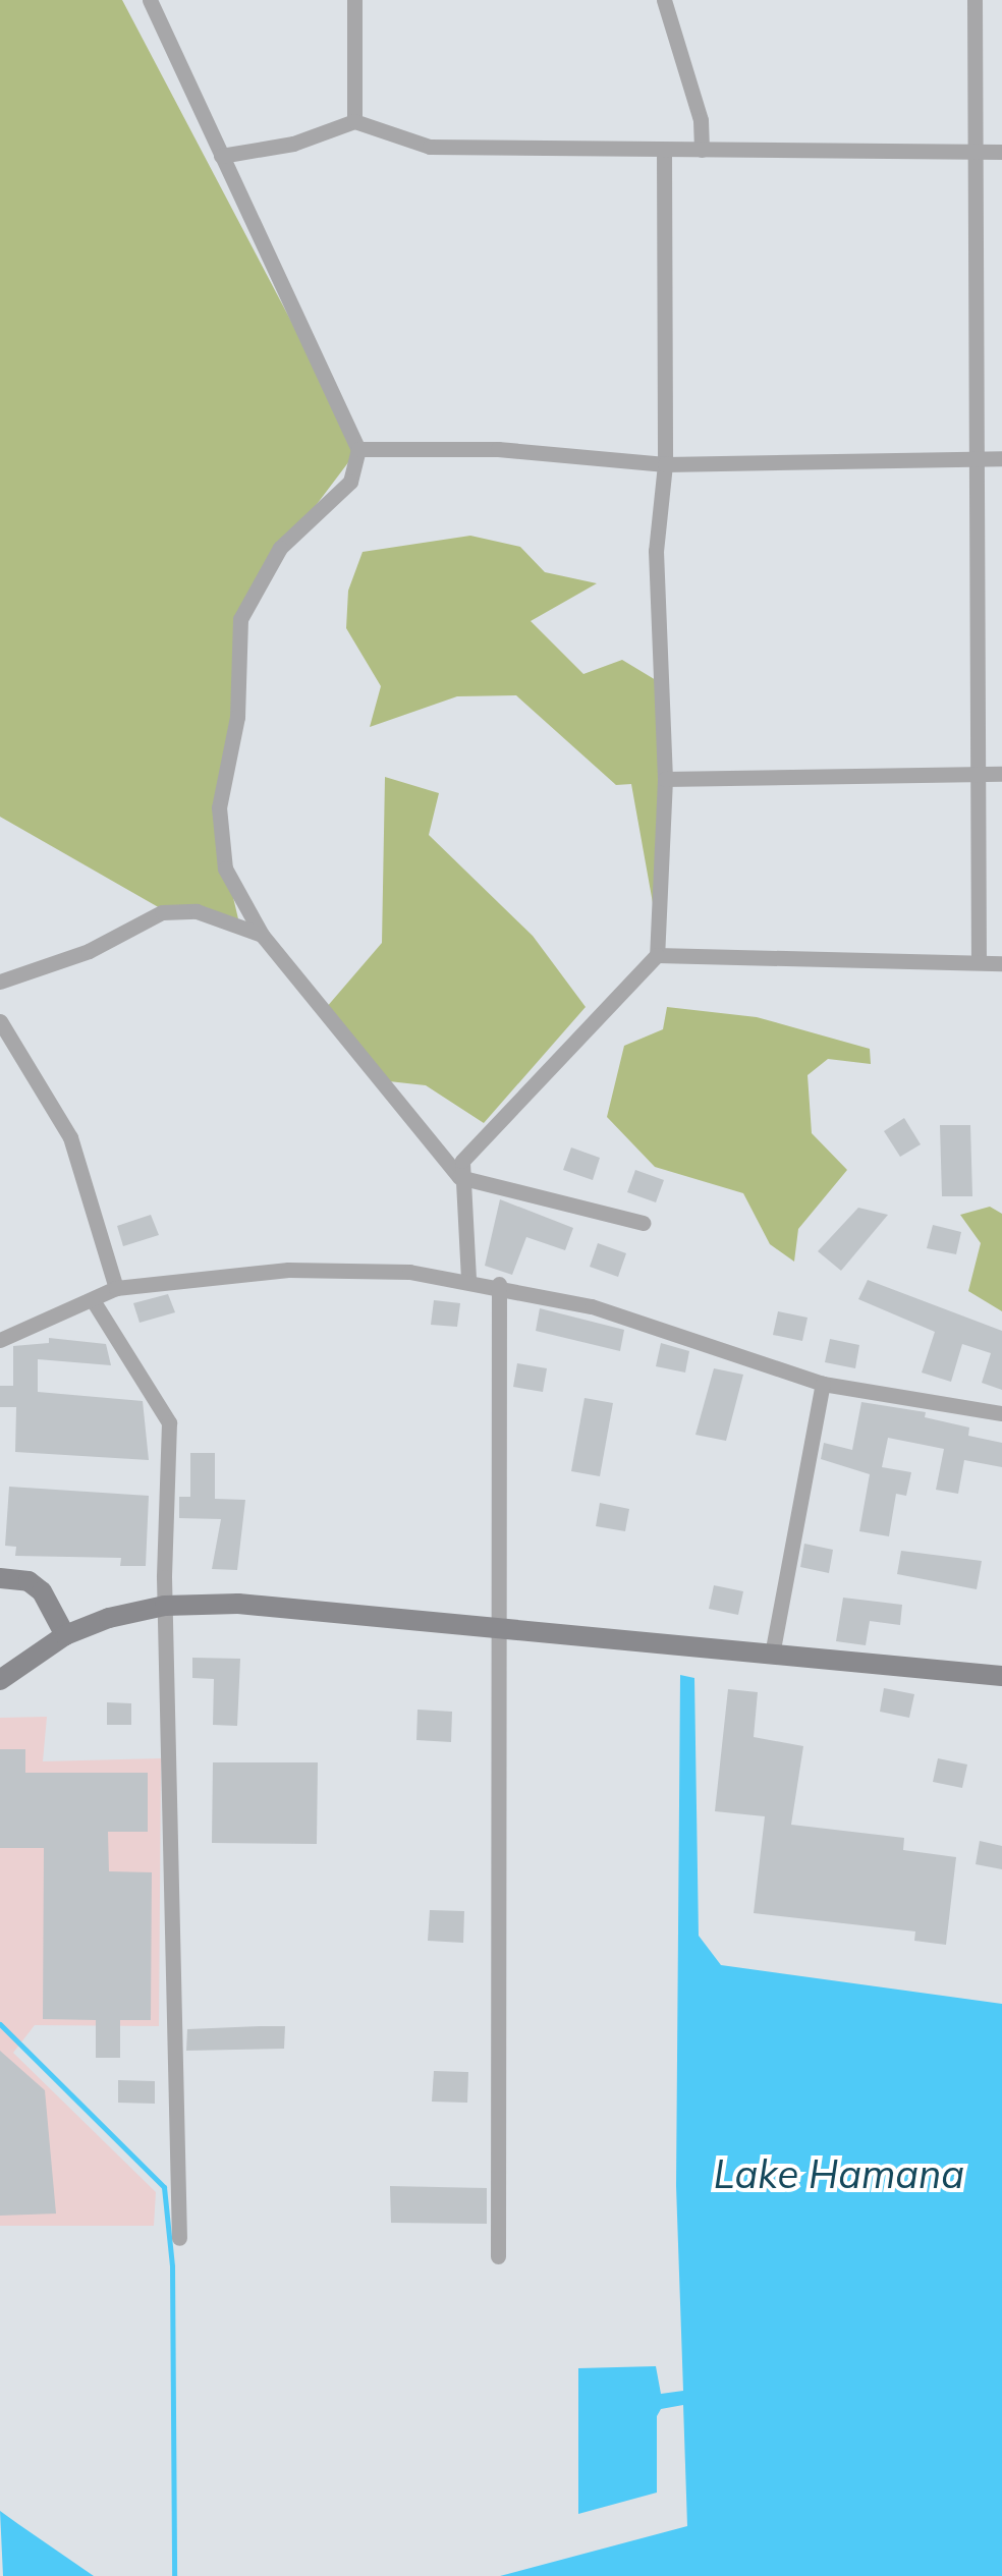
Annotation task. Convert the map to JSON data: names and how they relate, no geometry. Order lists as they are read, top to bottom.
{
  "water": ["Lake Hamana"]
}
